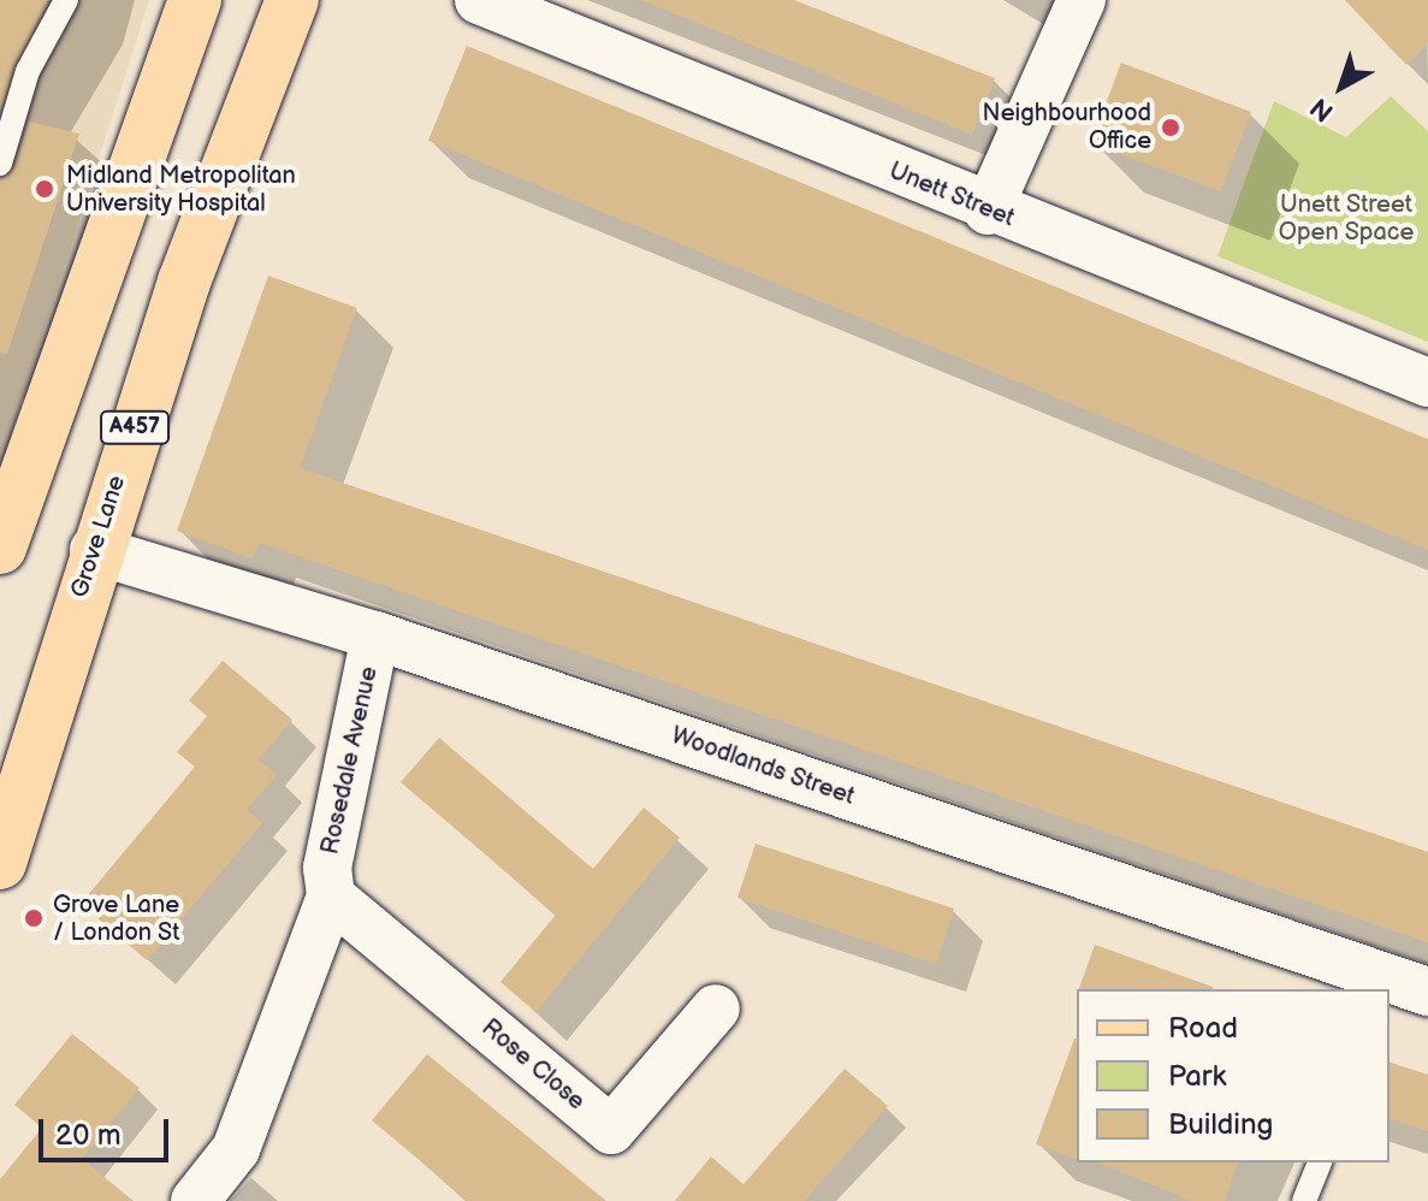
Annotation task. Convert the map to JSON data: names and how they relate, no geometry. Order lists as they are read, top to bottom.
{
  "streets": {
    "main road": ["A457", "Grove Lane"],
    "street": [
      "Unett Street",
      "Rosedale Avenue",
      "Woodlands Street",
      "Rose Close"
    ]
  },
  "crossings": [
    ["Grove Lane", "Woodlands Street"],
    ["Rosedale Avenue", "Woodlands Street"],
    ["Rosedale Avenue", "Rose Close"]
  ],
  "parks": ["Unett Street Open Space"],
  "places": ["Neighbourhood Office", "Midland Metropolitan University Hospital", "Grove Lane / London St"],
  "legend": ["Road", "Park", "Building"],
  "scale_bar": "20 m",
  "north": "bottom left"
}
